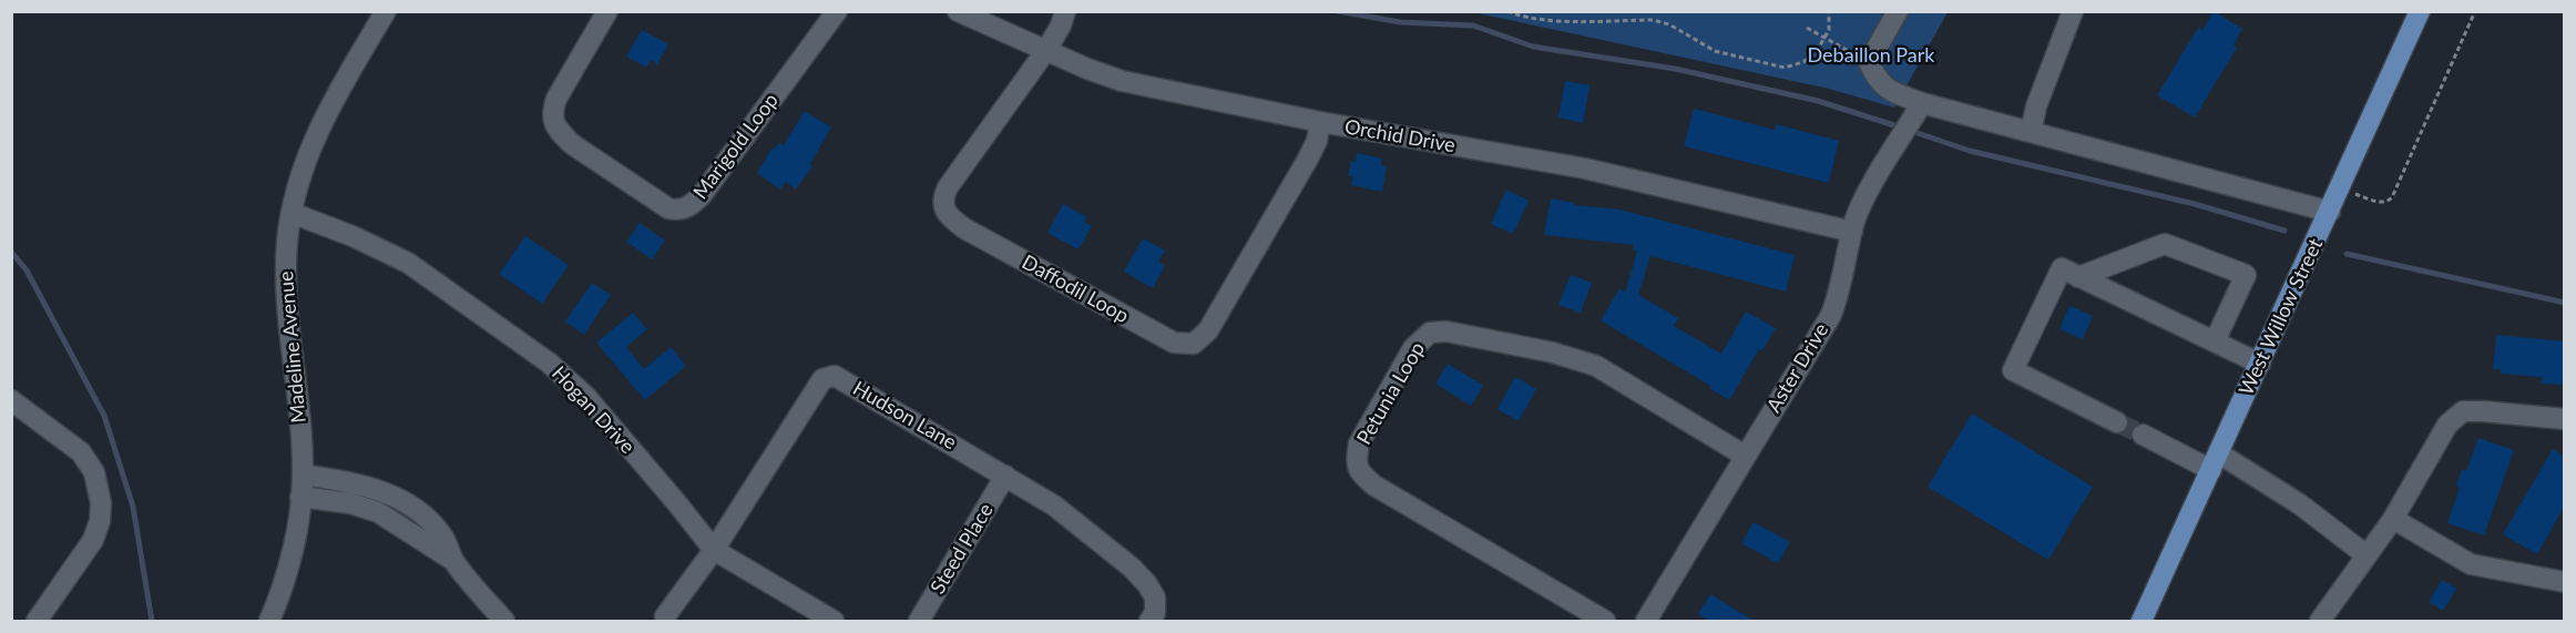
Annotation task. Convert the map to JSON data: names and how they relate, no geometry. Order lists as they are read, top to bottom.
{
  "streets": {
    "main road": ["West Willow Street"],
    "street": [
      "Orchid Drive",
      "Marigold Loop",
      "Daffodil Loop",
      "Madeline Avenue",
      "Aster Drive",
      "Petunia Loop",
      "Hogan Drive",
      "Hudson Lane",
      "Steed Place"
    ]
  },
  "crossings": [
    ["Orchid Drive", "Daffodil Loop"],
    ["Orchid Drive", "Aster Drive"],
    ["Madeline Avenue", "Hogan Drive"],
    ["Aster Drive", "Petunia Loop"],
    ["Hogan Drive", "Hudson Lane"],
    ["Hudson Lane", "Steed Place"]
  ],
  "parks": ["Debaillon Park"]
}
